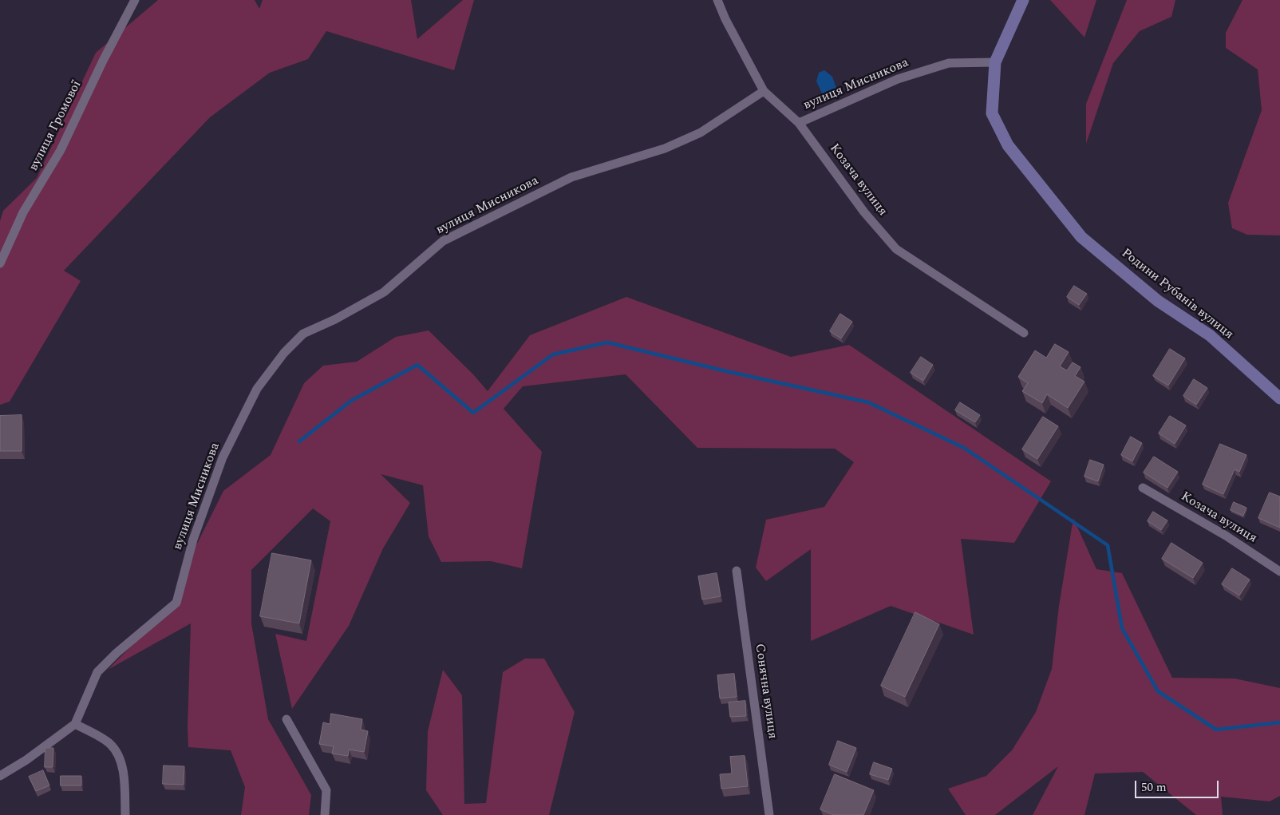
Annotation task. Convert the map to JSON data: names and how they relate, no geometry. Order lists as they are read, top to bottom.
{
  "streets": {
    "street": [
      "вулиця Мисникова",
      "вулиця Громової",
      "Козача вулиця",
      "Родини Рубанів вулиця",
      "Сонячна вулиця"
    ]
  },
  "crossings": [
    ["вулиця Мисникова", "Козача вулиця"],
    ["вулиця Мисникова", "Родини Рубанів вулиця"]
  ],
  "scale_bar": "50 m"
}
